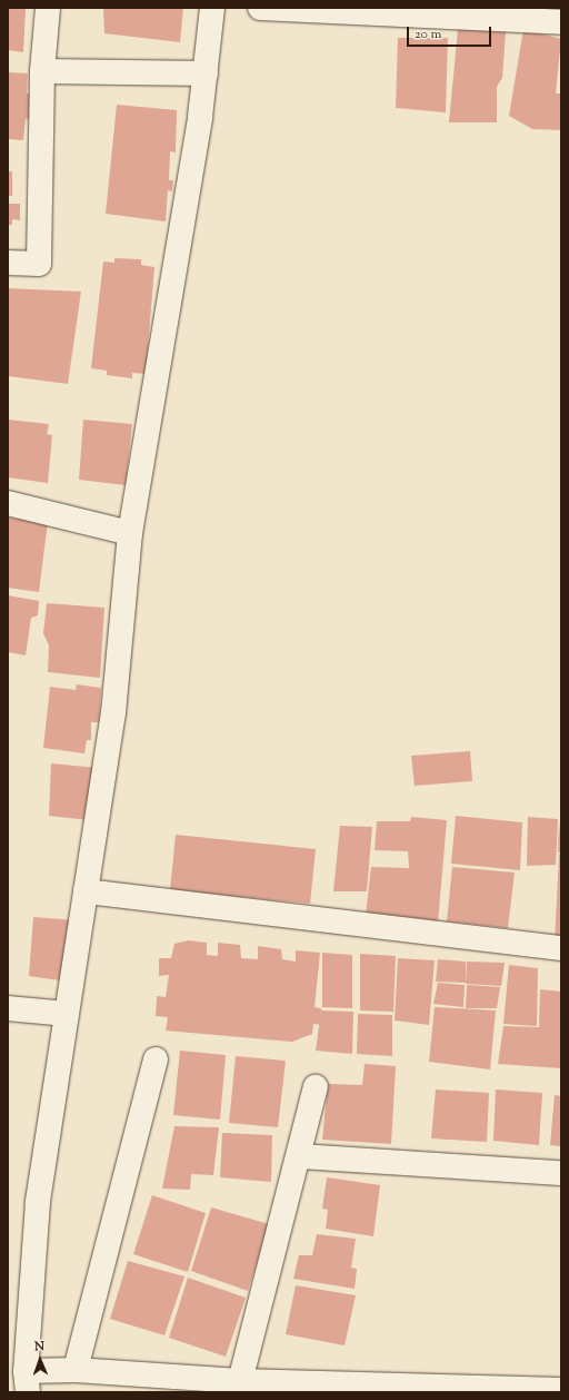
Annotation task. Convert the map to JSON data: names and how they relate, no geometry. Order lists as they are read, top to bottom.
{
  "scale_bar": "20 m",
  "north": "top"
}
